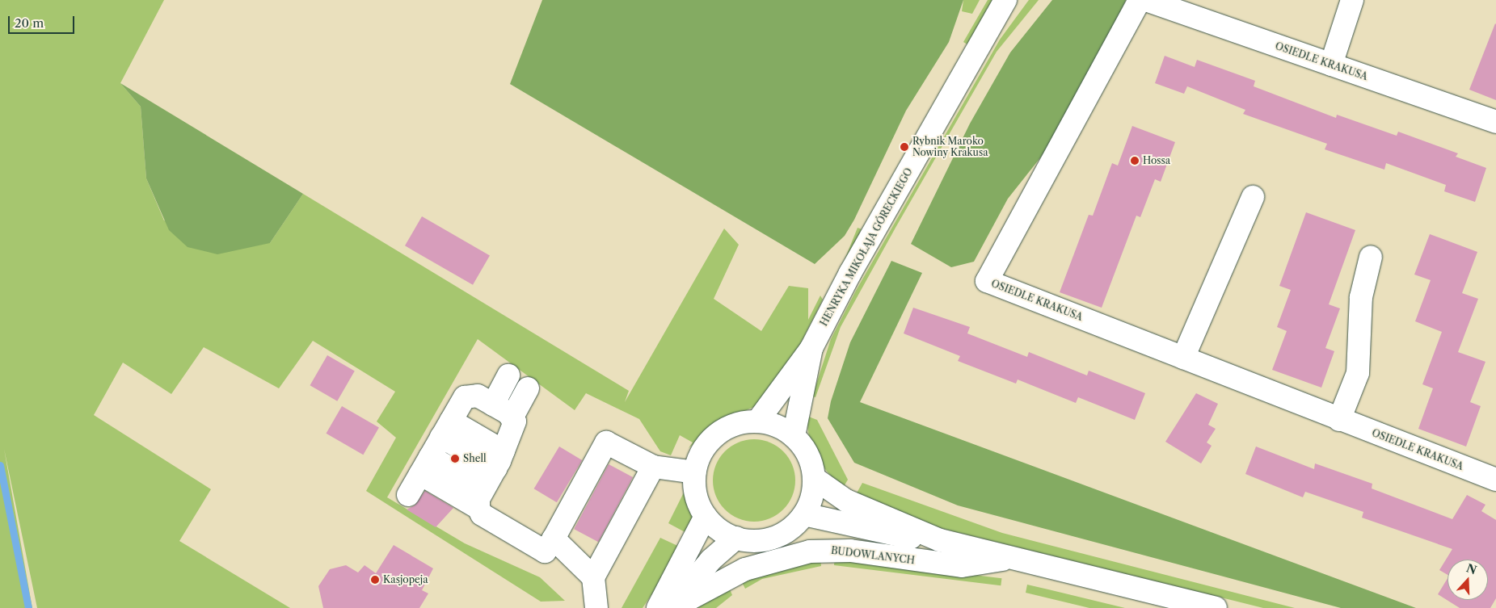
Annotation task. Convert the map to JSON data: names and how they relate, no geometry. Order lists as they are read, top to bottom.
{
  "streets": {
    "street": ["OSIEDLE KRAKUSA", "HENRYKA MIKOŁAJA GÓRECKIEGO", "BUDOWLANYCH"]
  },
  "crossings": [
    ["HENRYKA MIKOŁAJA GÓRECKIEGO", "BUDOWLANYCH"]
  ],
  "places": [
    "Rybnik Maroko Nowiny Krakusa",
    "Hossa",
    "Shell",
    "Kasjopeja"
  ],
  "scale_bar": "20 m",
  "north": "top"
}
